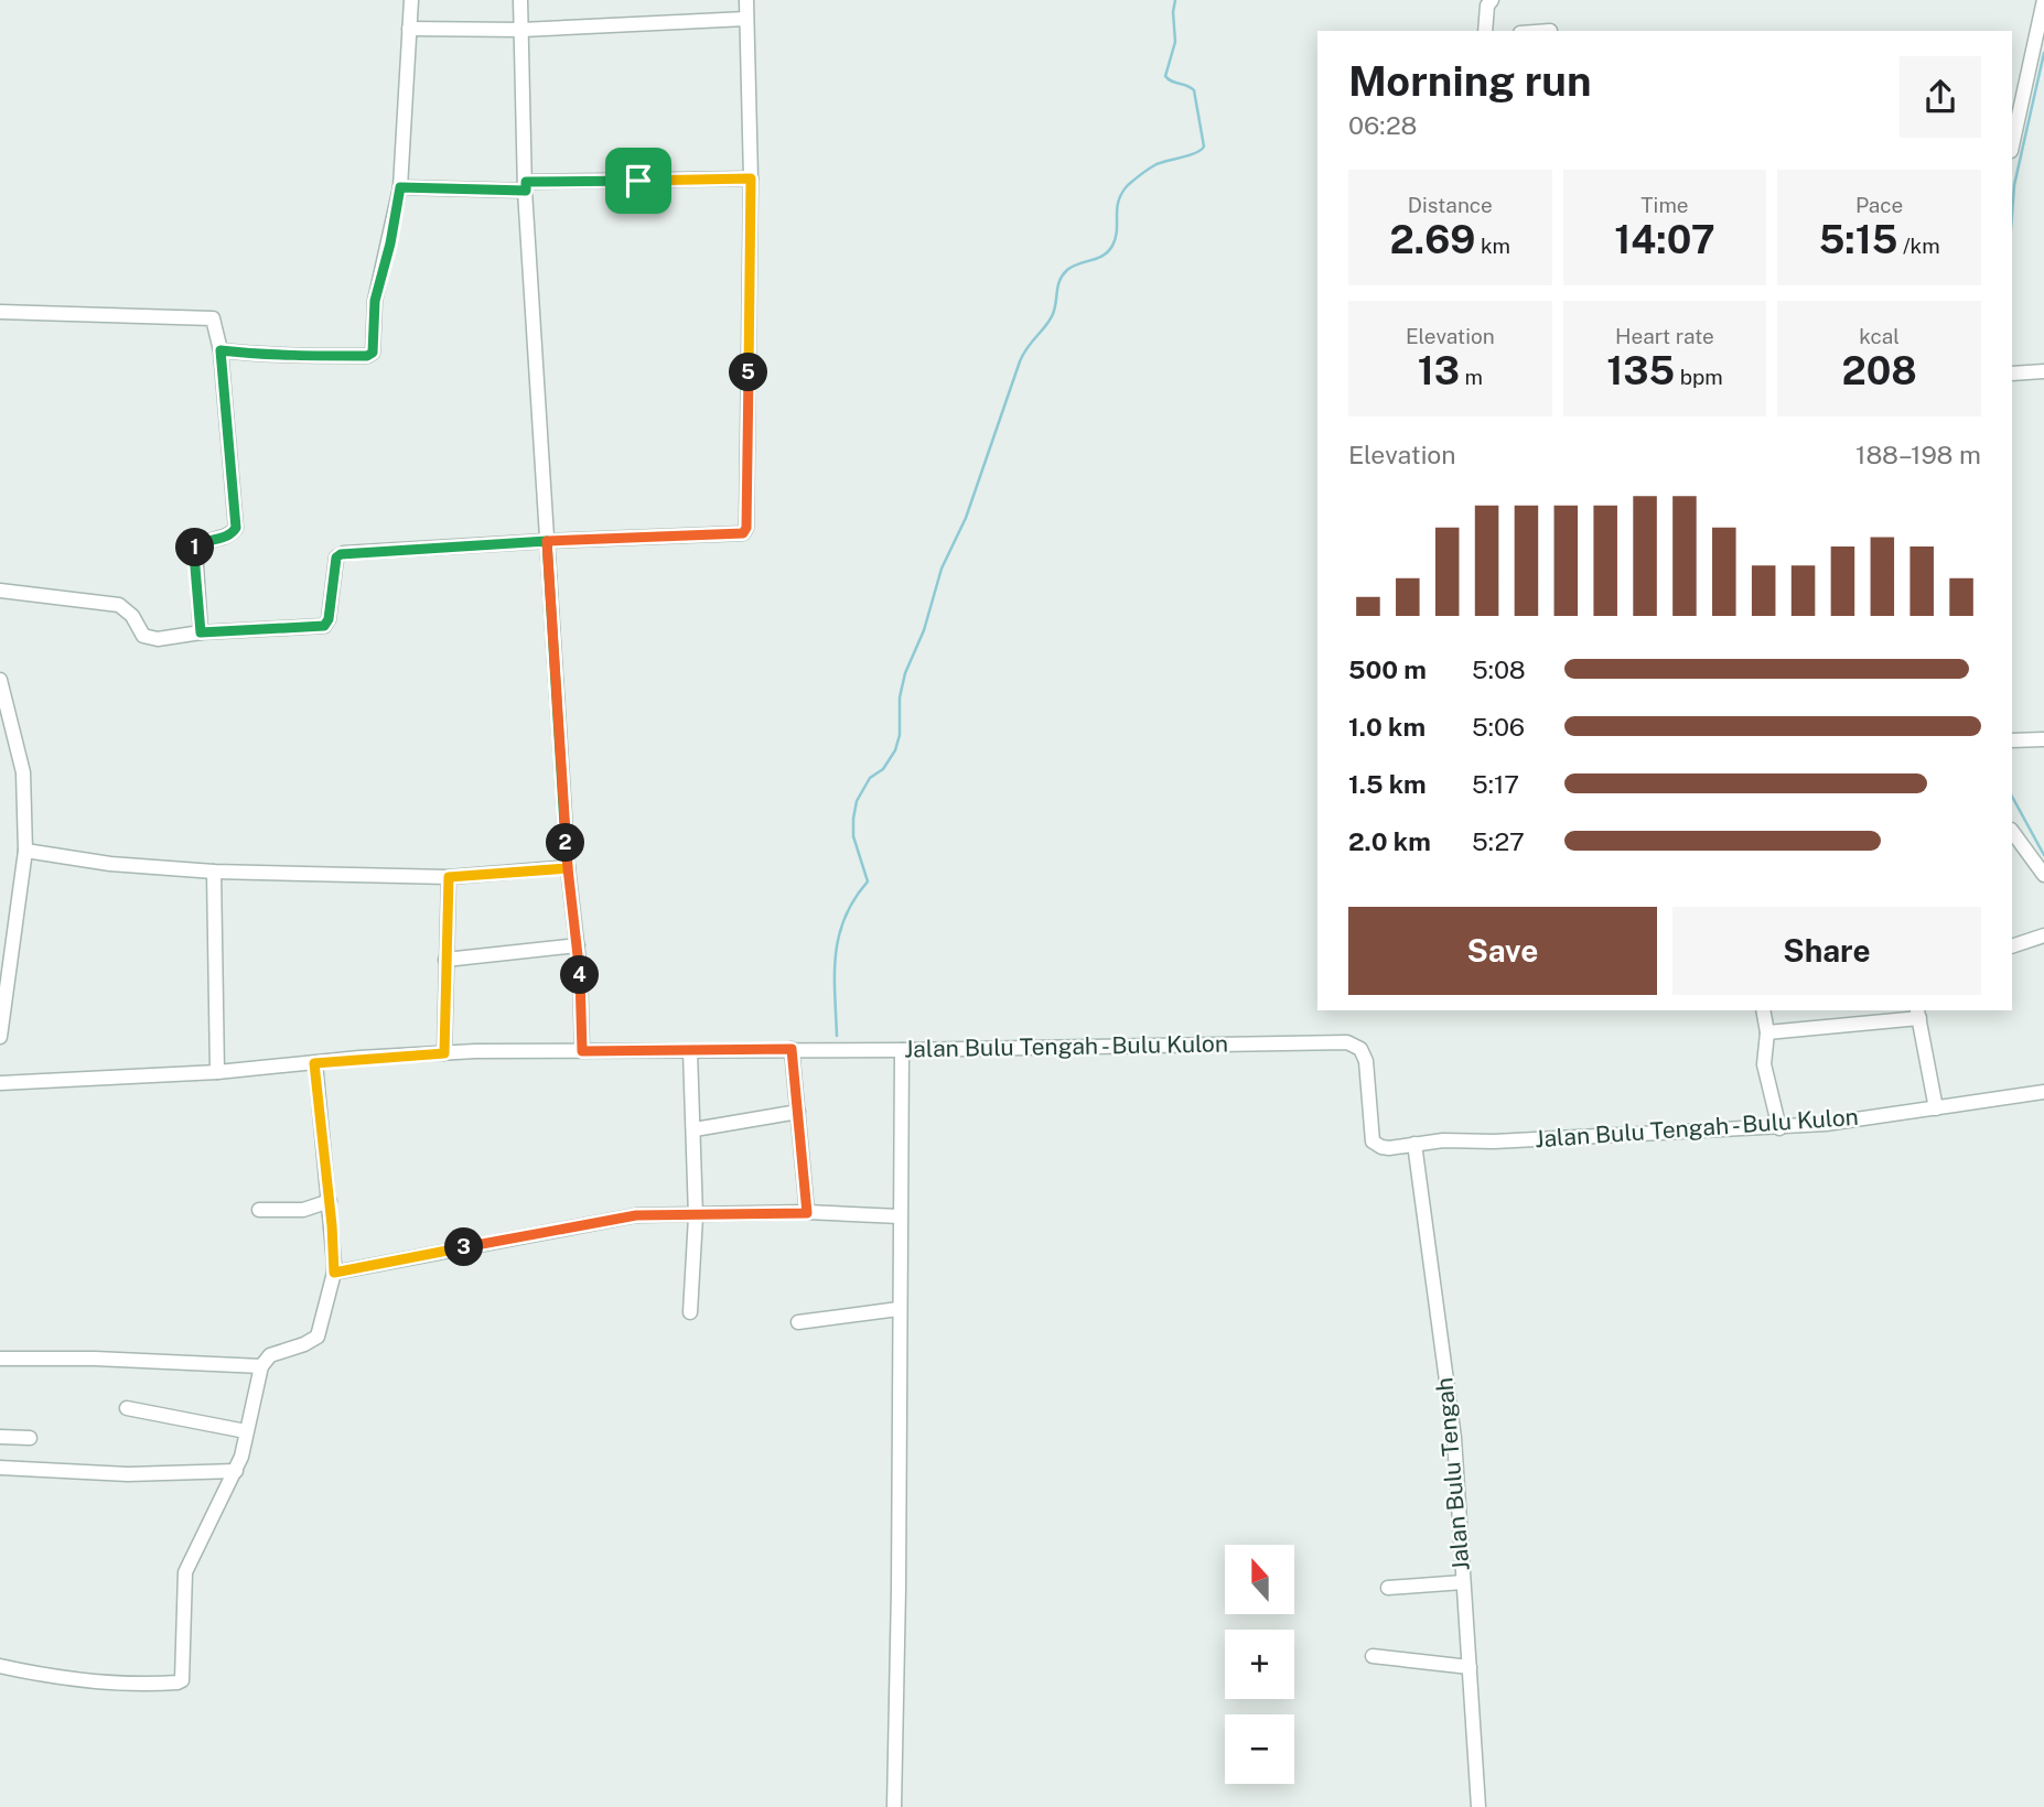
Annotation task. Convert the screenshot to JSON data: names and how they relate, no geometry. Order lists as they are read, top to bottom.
{
  "streets": {
    "street": ["Jalan Bulu Tengah - Bulu Kulon", "Jalan Bulu Tengah"]
  },
  "crossings": [
    ["Jalan Bulu Tengah - Bulu Kulon", "Jalan Bulu Tengah"]
  ],
  "north": "top",
  "page": {
    "heading": ["Morning run", "06:28"],
    "stats": [
      ["Distance", "2.69 km"],
      ["Time", "14:07"],
      ["Pace", "5:15 /km"],
      ["Elevation", "13 m"],
      ["Heart rate", "135 bpm"],
      ["kcal", "208"]
    ],
    "pins": [
      "5",
      "1",
      "2",
      "4",
      "3"
    ],
    "chart": ["Elevation", "188–198 m"],
    "list": [
      {
        "name": "500 m",
        "note": "5:08"
      },
      {
        "name": "1.0 km",
        "note": "5:06"
      },
      {
        "name": "1.5 km",
        "note": "5:17"
      },
      {
        "name": "2.0 km",
        "note": "5:27"
      }
    ],
    "buttons": ["Save", "Share"],
    "map_buttons": ["+", "−"]
  }
}
